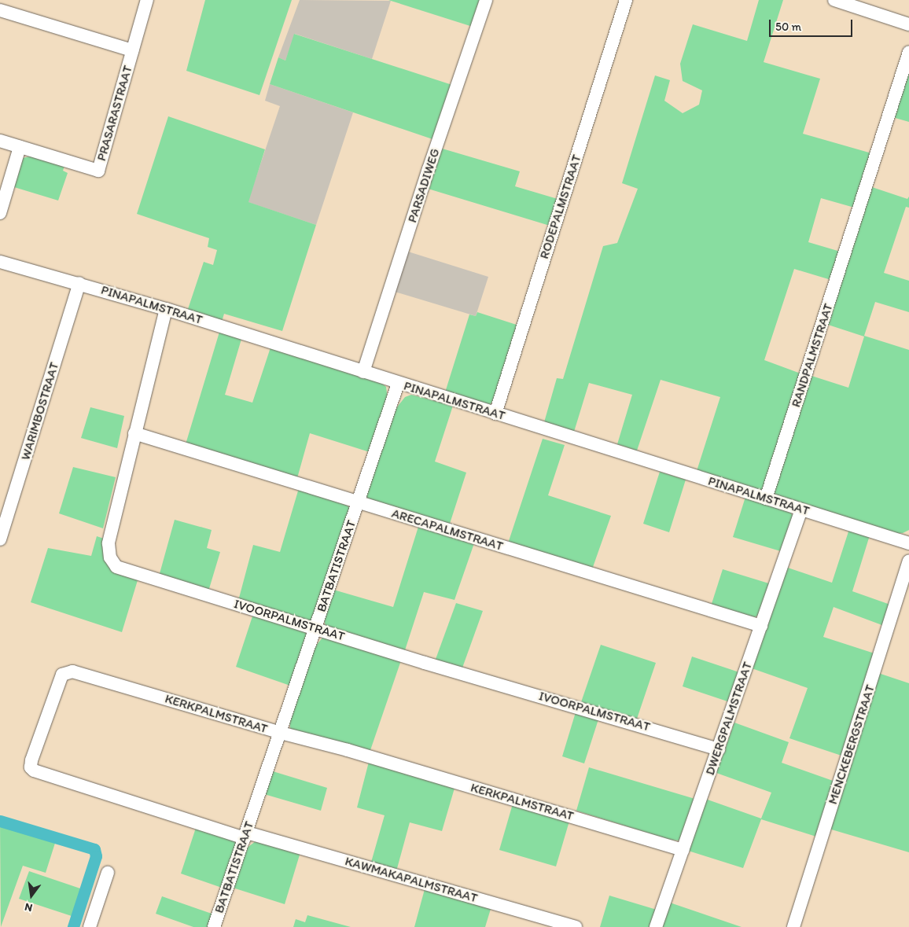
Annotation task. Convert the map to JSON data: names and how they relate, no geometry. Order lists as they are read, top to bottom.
{
  "streets": {
    "street": [
      "PRASARASTRAAT",
      "PARSADIWEG",
      "RODEPALMSTRAAT",
      "PINAPALMSTRAAT",
      "RANDPALMSTRAAT",
      "WARIMBOSTRAAT",
      "ARECAPALMSTRAAT",
      "BATBATISTRAAT",
      "IVOORPALMSTRAAT",
      "KERKPALMSTRAAT",
      "DWERGPALMSTRAAT",
      "MENCKEBERGSTRAAT",
      "KAWMAKAPALMSTRAAT"
    ]
  },
  "crossings": [
    ["PARSADIWEG", "PINAPALMSTRAAT"],
    ["RODEPALMSTRAAT", "PINAPALMSTRAAT"],
    ["PINAPALMSTRAAT", "RANDPALMSTRAAT"],
    ["PINAPALMSTRAAT", "WARIMBOSTRAAT"],
    ["PINAPALMSTRAAT", "BATBATISTRAAT"],
    ["PINAPALMSTRAAT", "IVOORPALMSTRAAT"],
    ["PINAPALMSTRAAT", "DWERGPALMSTRAAT"],
    ["ARECAPALMSTRAAT", "BATBATISTRAAT"],
    ["ARECAPALMSTRAAT", "IVOORPALMSTRAAT"],
    ["ARECAPALMSTRAAT", "DWERGPALMSTRAAT"],
    ["BATBATISTRAAT", "IVOORPALMSTRAAT"],
    ["BATBATISTRAAT", "KERKPALMSTRAAT"],
    ["BATBATISTRAAT", "KAWMAKAPALMSTRAAT"],
    ["IVOORPALMSTRAAT", "DWERGPALMSTRAAT"],
    ["KERKPALMSTRAAT", "DWERGPALMSTRAAT"],
    ["KERKPALMSTRAAT", "KAWMAKAPALMSTRAAT"]
  ],
  "scale_bar": "50 m",
  "north": "bottom"
}
